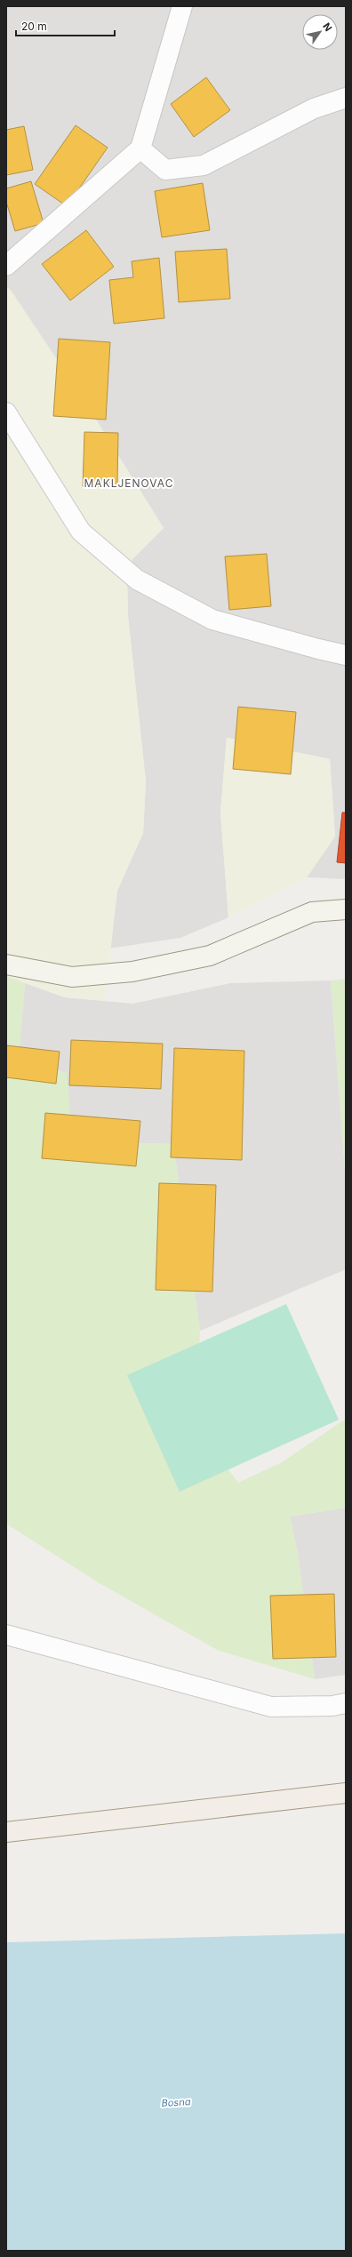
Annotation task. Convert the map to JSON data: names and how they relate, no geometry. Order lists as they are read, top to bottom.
{
  "districts": ["MAKLJENOVAC"],
  "water": ["Bosna"],
  "scale_bar": "20 m",
  "north": "top right"
}
